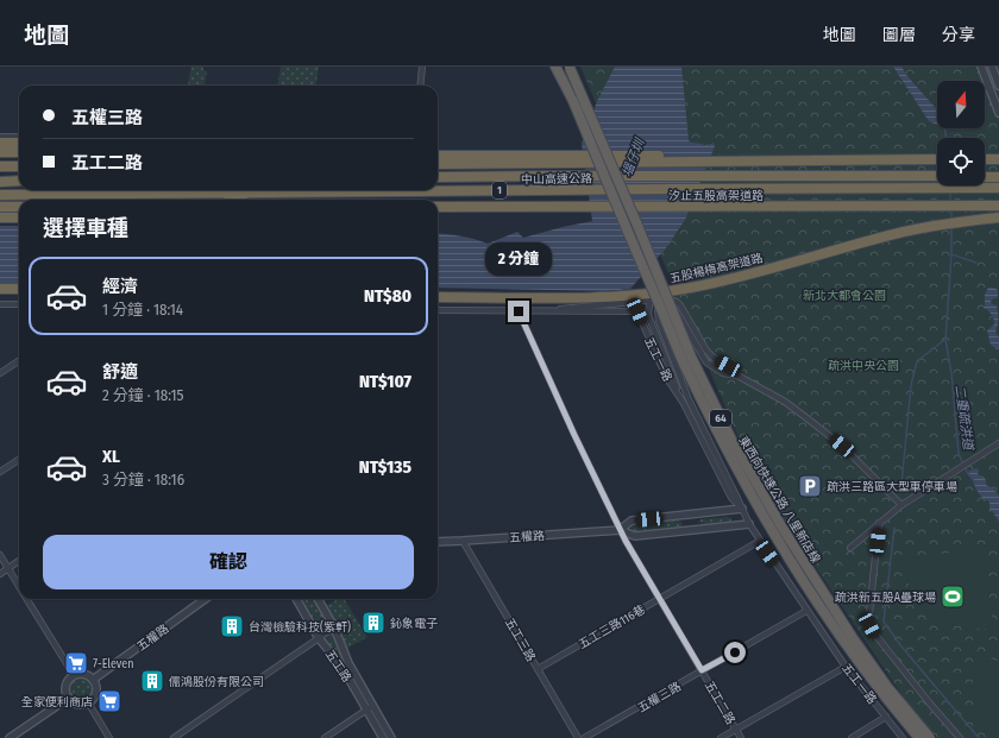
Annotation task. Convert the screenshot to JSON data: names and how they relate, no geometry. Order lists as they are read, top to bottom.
{
  "streets": {
    "highway": [
      "中山高速公路",
      "1",
      "汐止五股高架道路",
      "五股楊梅高架道路",
      "64",
      "東西向快速公路 八里新店線"
    ],
    "street": [
      "五工一路",
      "五權路",
      "五工三路116巷",
      "五工三路",
      "五工路",
      "五權三路",
      "五工二路"
    ]
  },
  "crossings": [
    ["五工一路", "五權路"],
    ["五工一路", "五工三路116巷"],
    ["五工一路", "五權三路"],
    ["五工一路", "五工二路"],
    ["五權路", "五工三路"],
    ["五權路", "五工二路"],
    ["五工三路116巷", "五工三路"],
    ["五工三路116巷", "五工二路"],
    ["五權三路", "五工二路"]
  ],
  "water": ["塭仔圳", "二重疏洪道"],
  "parks": ["新北大都會公園", "疏洪中央公園"],
  "places": {
    "parking": ["疏洪三路區大型車停車場"],
    "sports": ["疏洪新五股A壘球場"],
    "building": ["鈊象電子", "台灣檢驗科技(紫軒)", "儒鴻股份有限公司"],
    "supermarket": ["7-Eleven", "全家便利商店"]
  },
  "north": "top",
  "page": {
    "header": "地圖",
    "nav": ["地圖", "圖層", "分享"],
    "banner": ["五權三路", "五工二路"],
    "heading": "選擇車種",
    "bubble": "2 分鐘",
    "list": [
      {
        "name": "經濟",
        "note": "1 分鐘 · 18:14",
        "value": "NT$80"
      },
      {
        "name": "舒適",
        "note": "2 分鐘 · 18:15",
        "value": "NT$107"
      },
      {
        "name": "XL",
        "note": "3 分鐘 · 18:16",
        "value": "NT$135"
      }
    ],
    "buttons": "確認"
  }
}
